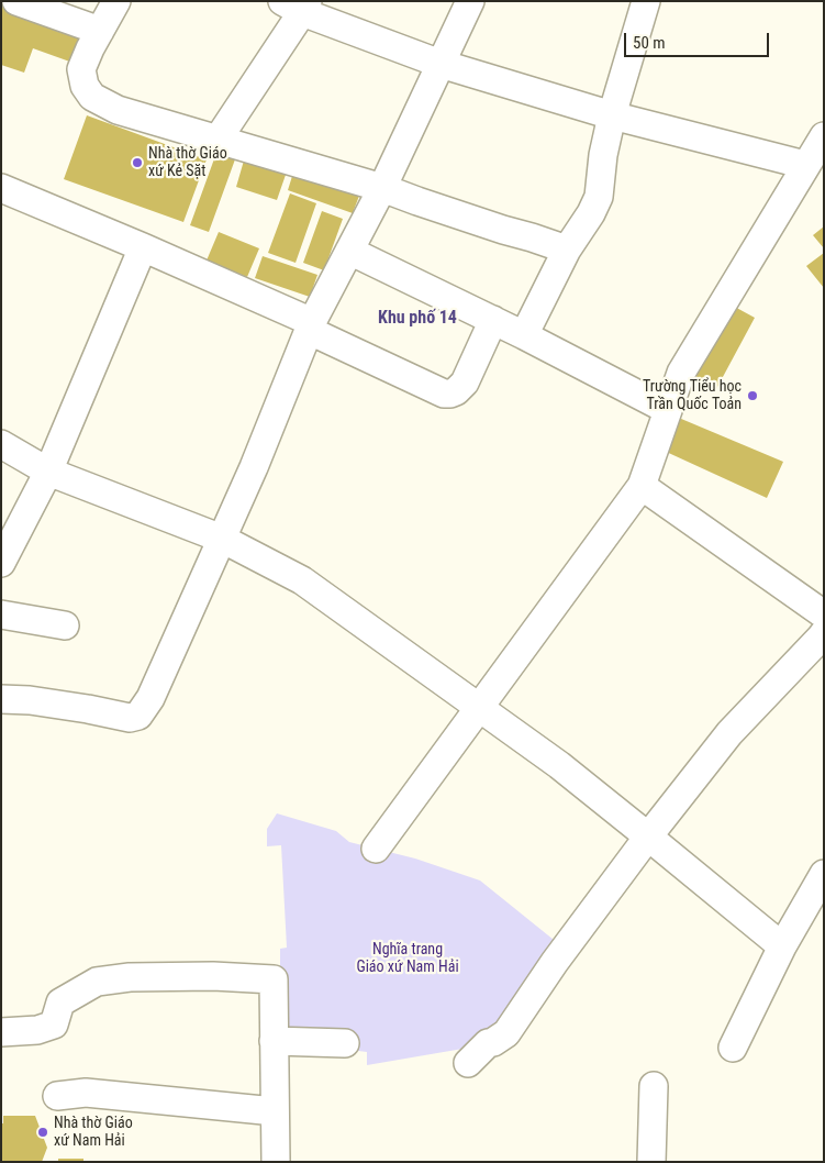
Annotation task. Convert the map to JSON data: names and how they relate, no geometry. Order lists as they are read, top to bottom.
{
  "districts": ["Khu phố 14"],
  "parks": ["Nghĩa trang Giáo xứ Nam Hải"],
  "places": ["Nhà thờ Giáo xứ Kẻ Sặt", "Trường Tiểu học Trần Quốc Toản", "Nhà thờ Giáo xứ Nam Hải"],
  "scale_bar": "50 m"
}
